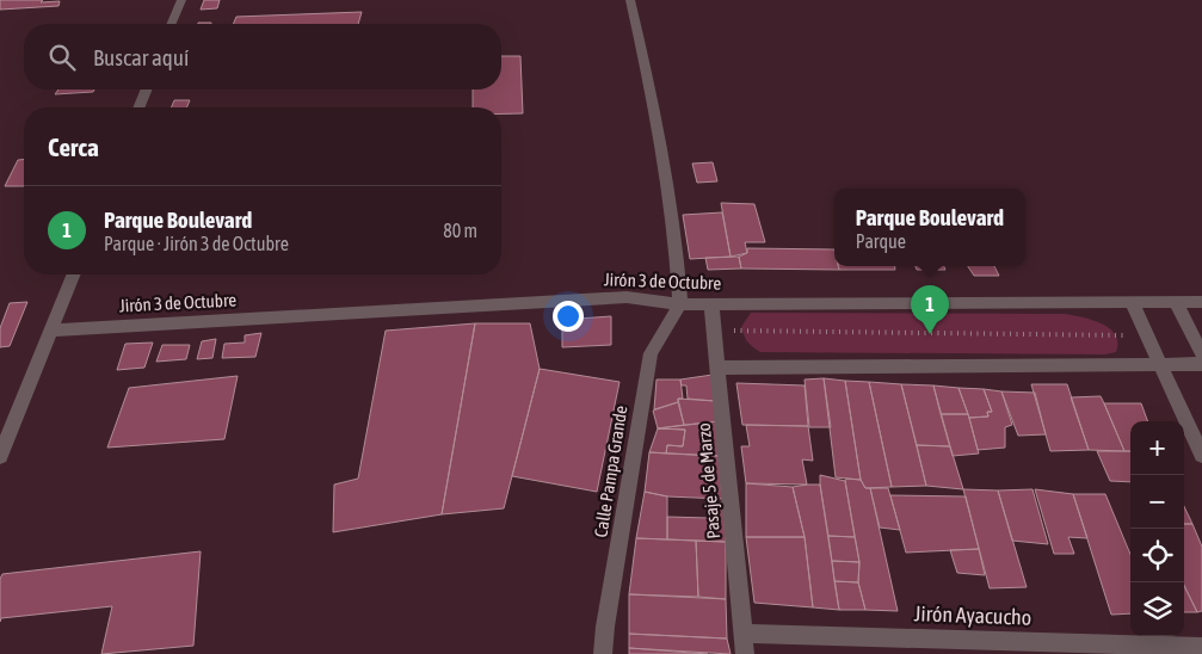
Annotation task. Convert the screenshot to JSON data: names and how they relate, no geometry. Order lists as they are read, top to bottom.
{
  "streets": {
    "street": [
      "Jirón 3 de Octubre",
      "Calle Pampa Grande",
      "Pasaje 5 de Marzo",
      "Jirón Ayacucho"
    ]
  },
  "crossings": [
    ["Jirón 3 de Octubre", "Calle Pampa Grande"],
    ["Jirón 3 de Octubre", "Pasaje 5 de Marzo"],
    ["Pasaje 5 de Marzo", "Jirón Ayacucho"]
  ],
  "page": {
    "search": "Buscar aquí",
    "heading": "Cerca",
    "list": [
      {
        "mark": "1",
        "name": "Parque Boulevard",
        "note": "Parque · Jirón 3 de Octubre",
        "value": "80 m"
      }
    ],
    "popup": ["Parque Boulevard", "Parque"],
    "pins": "1",
    "map_buttons": ["+", "−"]
  }
}
